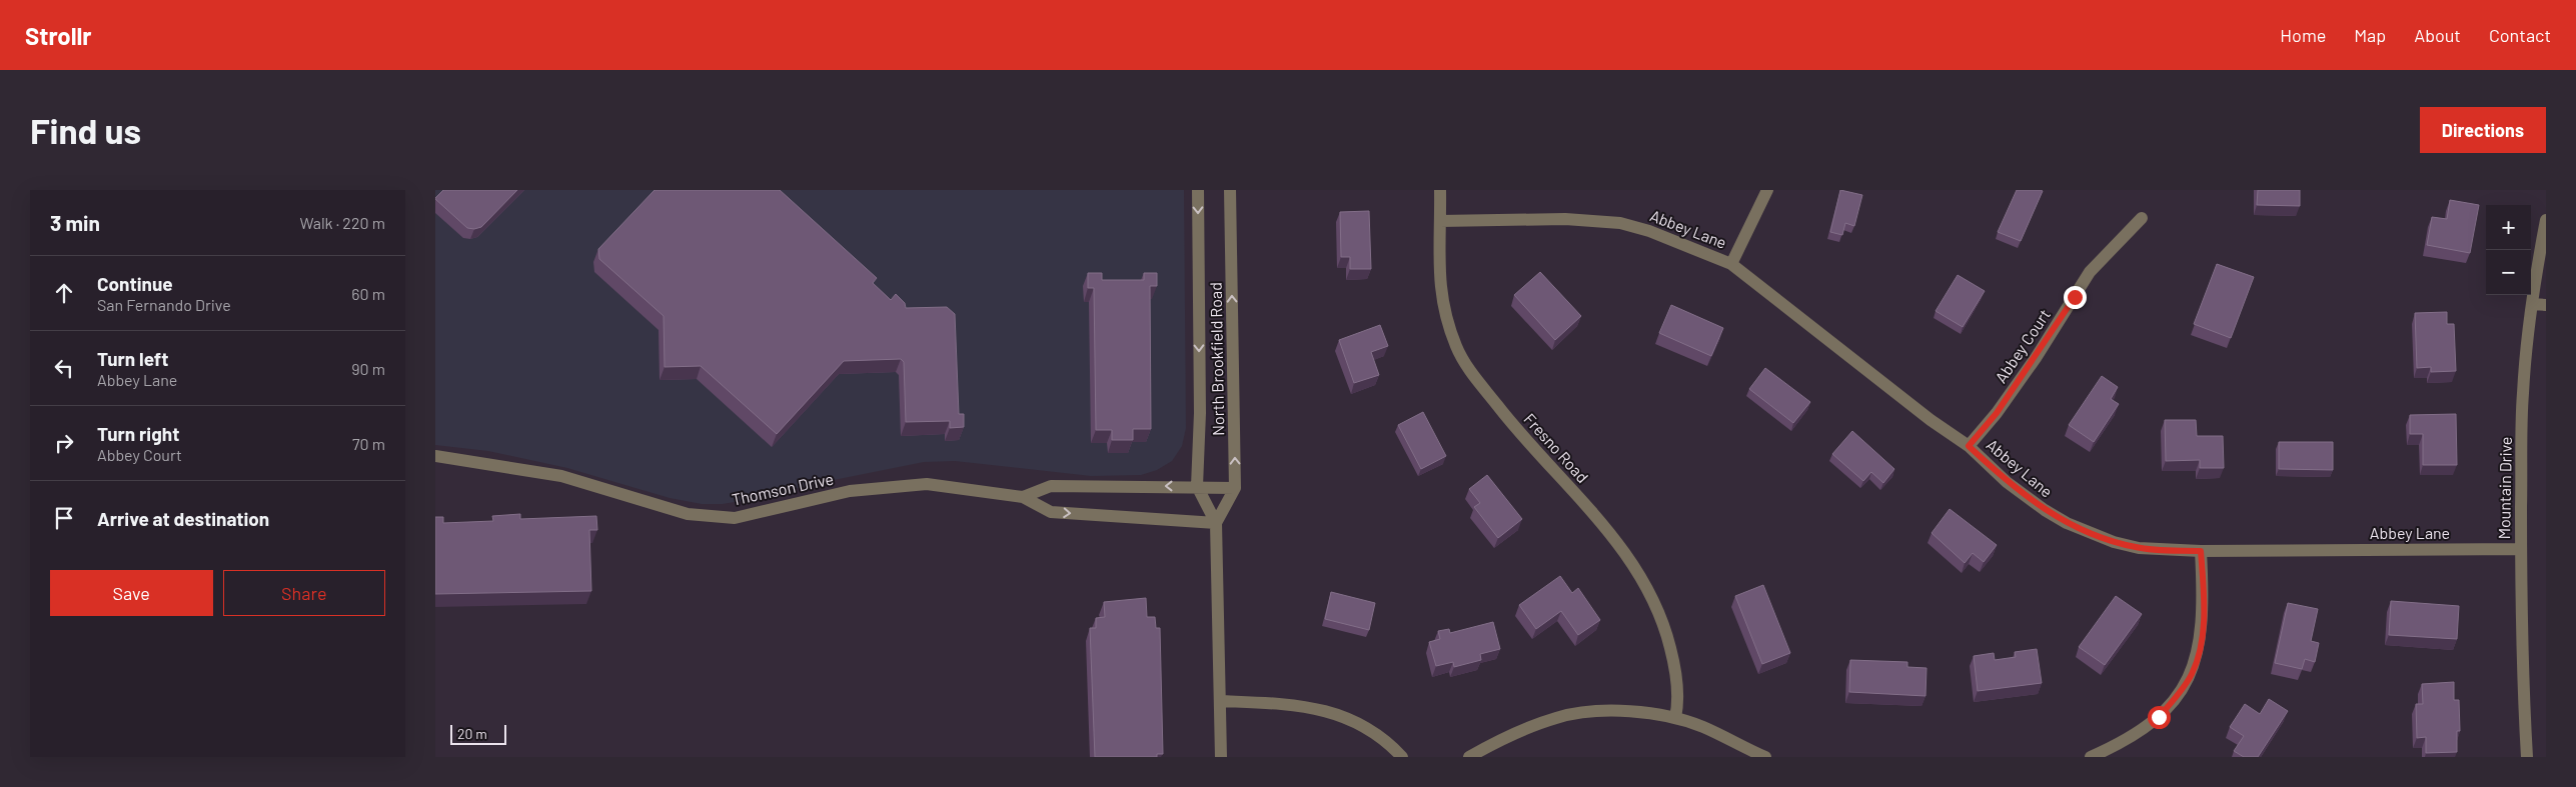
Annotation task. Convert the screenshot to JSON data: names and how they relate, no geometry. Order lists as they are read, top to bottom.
{
  "streets": {
    "street": [
      "Abbey Lane",
      "Abbey Court",
      "North Brookfield Road",
      "Fresno Road",
      "Mountain Drive",
      "Thomson Drive"
    ]
  },
  "crossings": [
    ["Abbey Lane", "Abbey Court"],
    ["Abbey Lane", "Fresno Road"],
    ["Abbey Lane", "Mountain Drive"],
    ["North Brookfield Road", "Thomson Drive"]
  ],
  "scale_bar": "20 m",
  "page": {
    "header": "Strollr",
    "nav": [
      "Home",
      "Map",
      "About",
      "Contact"
    ],
    "buttons": [
      "Directions",
      ["Save", "Share"]
    ],
    "title": "Find us",
    "heading": ["3 min", "Walk · 220 m"],
    "map_buttons": ["+", "−"],
    "list": [
      ["Continue", "San Fernando Drive", "60 m"],
      ["Turn left", "Abbey Lane", "90 m"],
      ["Turn right", "Abbey Court", "70 m"],
      "Arrive at destination"
    ],
    "scale": "20 m"
  }
}
